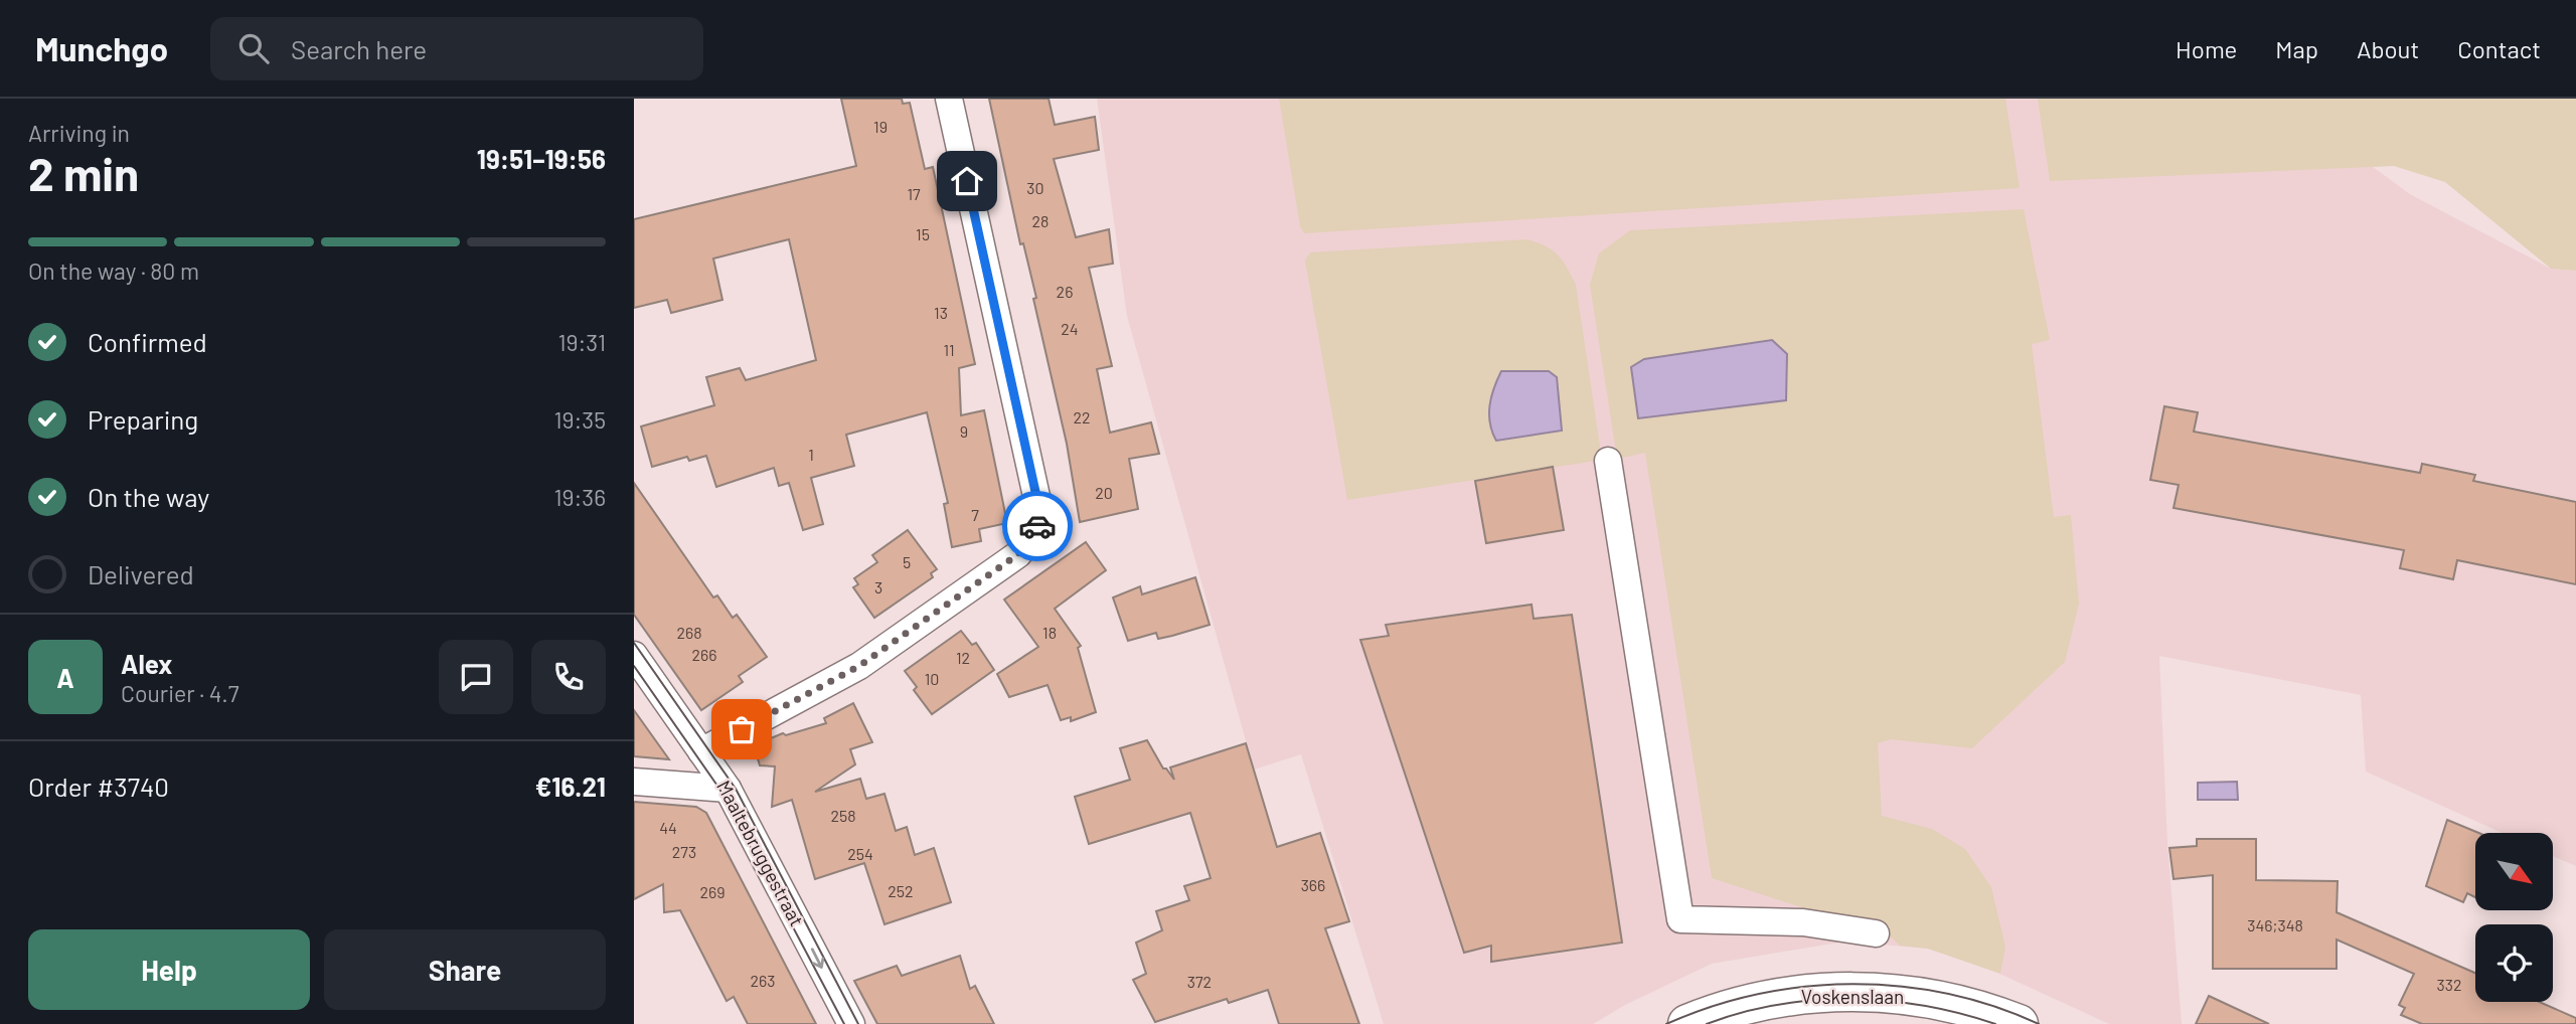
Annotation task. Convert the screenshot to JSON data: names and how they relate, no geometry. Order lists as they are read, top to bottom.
{
  "streets": {
    "street": ["Maaltebruggestraat", "Voskenslaan"]
  },
  "one_way": ["Maaltebruggestraat"],
  "house_numbers": [
    "19",
    "30",
    "17",
    "28",
    "15",
    "26",
    "13",
    "24",
    "11",
    "22",
    "9",
    "1",
    "20",
    "7",
    "5",
    "3",
    "268",
    "18",
    "266",
    "12",
    "10",
    "258",
    "44",
    "273",
    "254",
    "366",
    "252",
    "269",
    "346;348",
    "263",
    "372",
    "332"
  ],
  "north": "bottom right",
  "page": {
    "header": "Munchgo",
    "search": "Search here",
    "nav": [
      "Home",
      "Map",
      "About",
      "Contact"
    ],
    "heading": ["2 min", "Arriving in", "19:51–19:56"],
    "panel": [
      "Alex",
      "Courier · 4.7",
      "Order #3740",
      "€16.21"
    ],
    "bar": "On the way · 80 m",
    "list": [
      ["Confirmed", "19:31"],
      ["Preparing", "19:35"],
      ["On the way", "19:36"],
      "Delivered"
    ],
    "round": "A",
    "buttons": ["Help", "Share"]
  }
}
